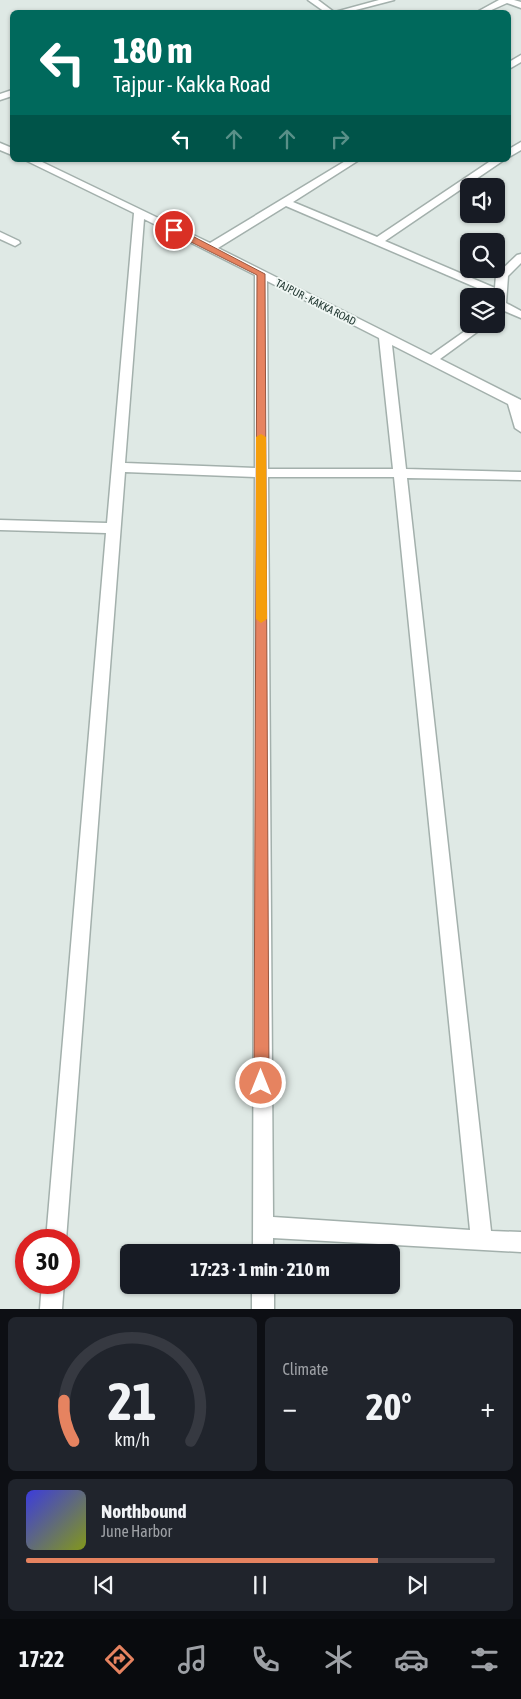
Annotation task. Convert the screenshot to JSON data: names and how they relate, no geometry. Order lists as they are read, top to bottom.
{
  "streets": {
    "street": ["TAJPUR - KAKKA ROAD"]
  },
  "page": {
    "turn": ["180 m", "Tajpur - Kakka Road"],
    "limit": "30",
    "trip": "17:23 · 1 min · 210 m",
    "tile": "Climate",
    "heat": ["−", "20°", "+"],
    "song": ["Northbound", "June Harbor"],
    "tabs": "17:22",
    "gauge": ["21", "km/h"]
  }
}
